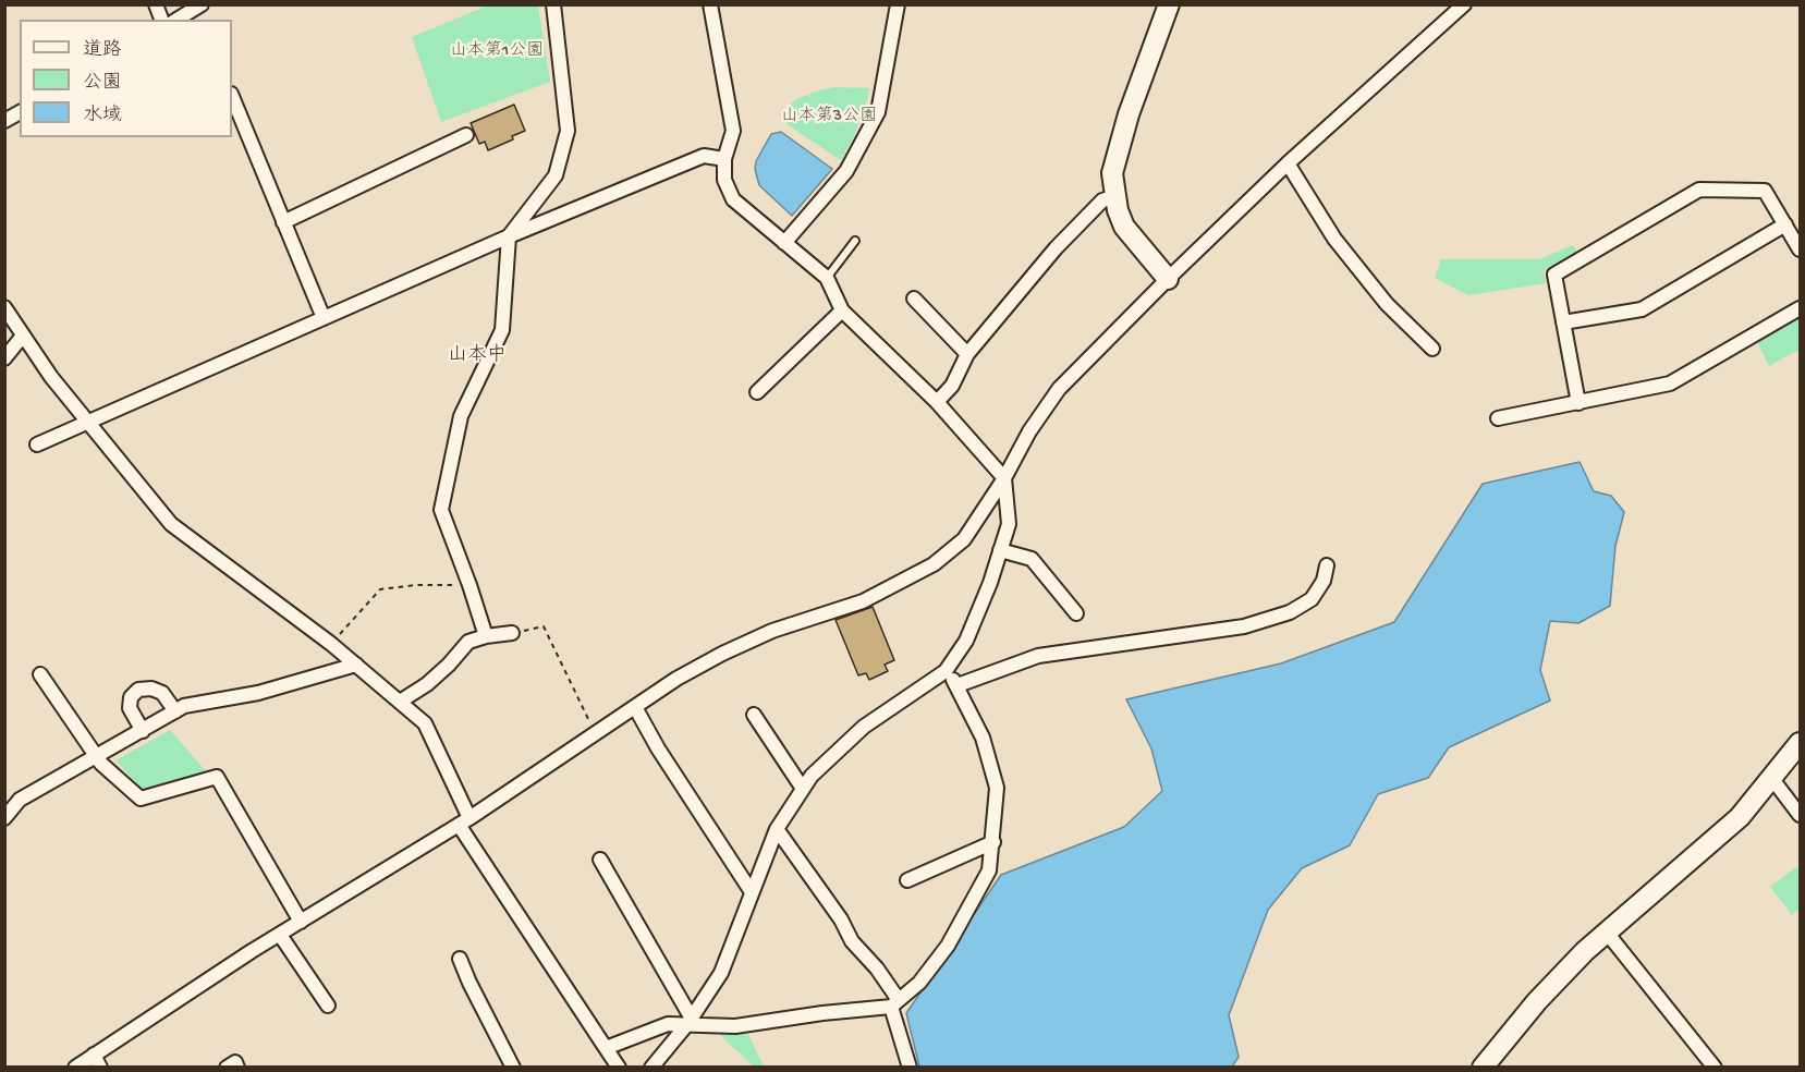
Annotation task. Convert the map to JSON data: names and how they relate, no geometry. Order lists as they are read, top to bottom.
{
  "districts": ["山本中"],
  "parks": ["山本第1公園", "山本第3公園"],
  "legend": ["道路", "公園", "水域"]
}
